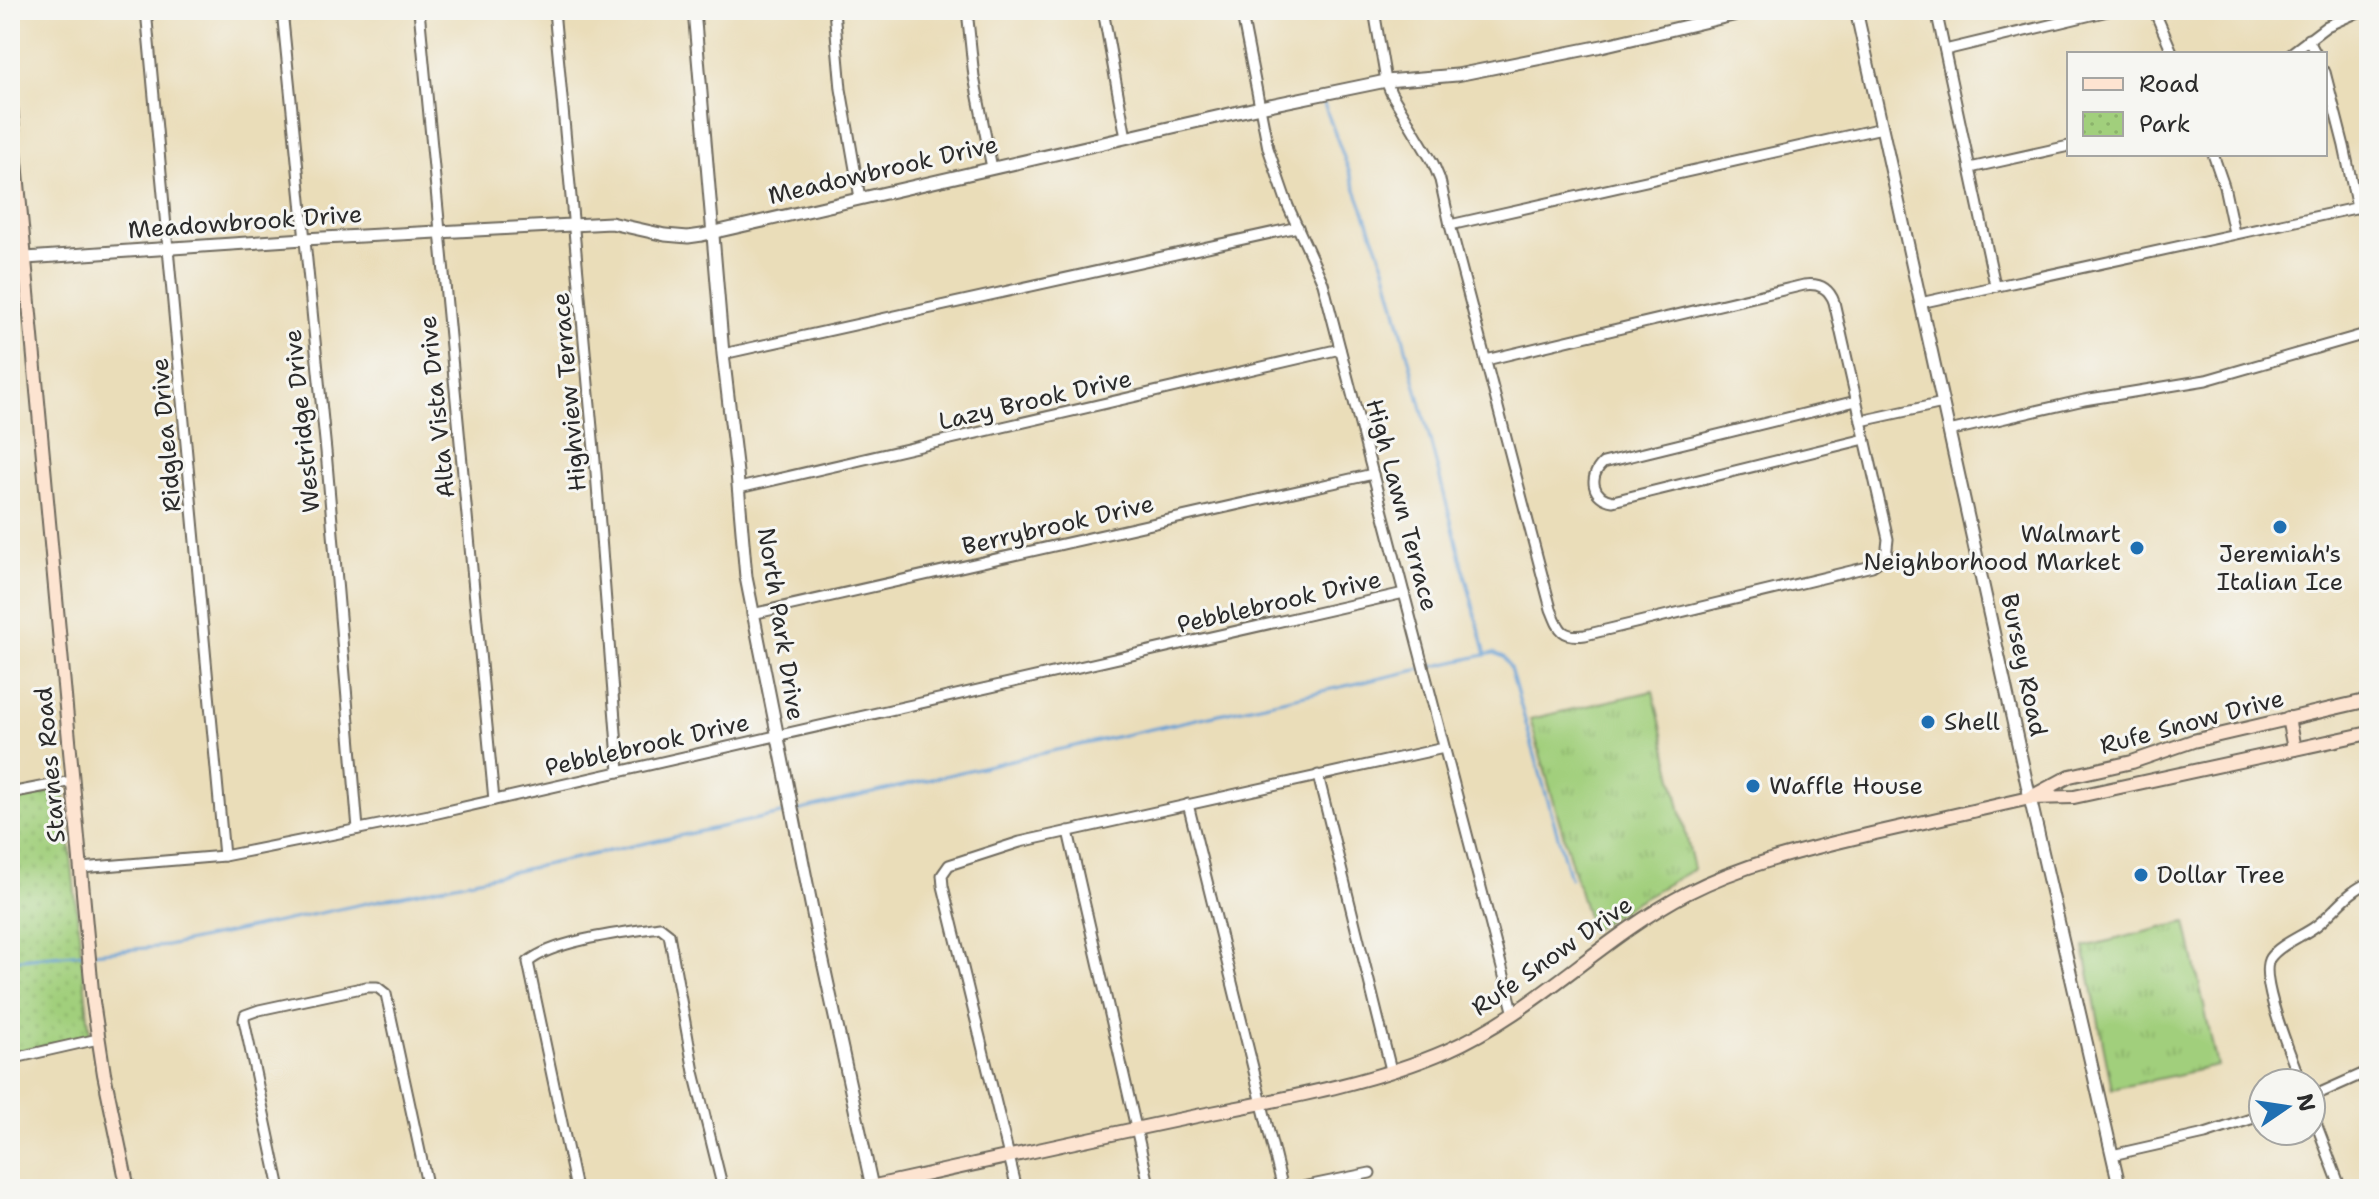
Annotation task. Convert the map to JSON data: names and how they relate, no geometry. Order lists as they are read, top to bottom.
{
  "streets": {
    "main road": ["Rufe Snow Drive", "Starnes Road"],
    "street": [
      "Meadowbrook Drive",
      "Highview Terrace",
      "Lazy Brook Drive",
      "Alta Vista Drive",
      "Westridge Drive",
      "Ridglea Drive",
      "High Lawn Terrace",
      "Berrybrook Drive",
      "Pebblebrook Drive",
      "North Park Drive",
      "Bursey Road"
    ]
  },
  "crossings": [
    ["Meadowbrook Drive", "Highview Terrace"],
    ["Meadowbrook Drive", "Alta Vista Drive"],
    ["Meadowbrook Drive", "Westridge Drive"],
    ["Meadowbrook Drive", "Ridglea Drive"],
    ["Meadowbrook Drive", "High Lawn Terrace"],
    ["Meadowbrook Drive", "North Park Drive"],
    ["Meadowbrook Drive", "Starnes Road"],
    ["Highview Terrace", "Pebblebrook Drive"],
    ["Lazy Brook Drive", "High Lawn Terrace"],
    ["Lazy Brook Drive", "North Park Drive"],
    ["Alta Vista Drive", "Pebblebrook Drive"],
    ["Westridge Drive", "Pebblebrook Drive"],
    ["Ridglea Drive", "Pebblebrook Drive"],
    ["High Lawn Terrace", "Berrybrook Drive"],
    ["High Lawn Terrace", "Pebblebrook Drive"],
    ["High Lawn Terrace", "Rufe Snow Drive"],
    ["Berrybrook Drive", "North Park Drive"],
    ["Pebblebrook Drive", "North Park Drive"],
    ["Pebblebrook Drive", "Starnes Road"],
    ["North Park Drive", "Rufe Snow Drive"],
    ["Bursey Road", "Rufe Snow Drive"]
  ],
  "places": [
    "Jeremiah's Italian Ice",
    "Walmart Neighborhood Market",
    "Shell",
    "Waffle House",
    "Dollar Tree"
  ],
  "legend": ["Road", "Park"],
  "north": "right"
}
